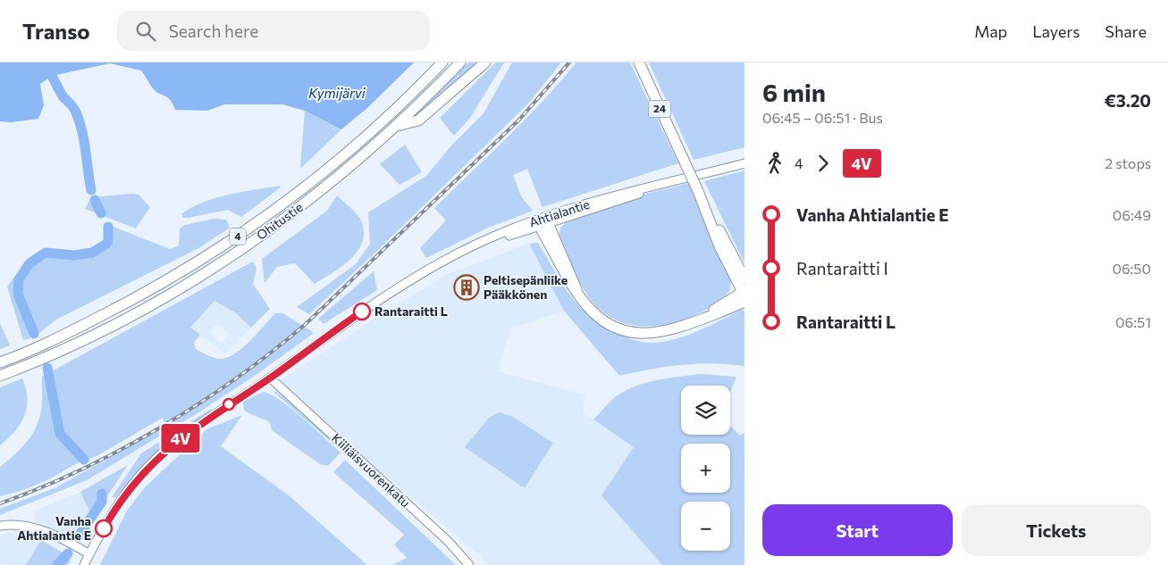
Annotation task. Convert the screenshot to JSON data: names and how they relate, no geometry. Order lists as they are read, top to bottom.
{
  "streets": {
    "highway": ["24", "Ohitustie", "4"],
    "main road": ["Ahtialantie", "Kiiliäisvuorenkatu"]
  },
  "crossings": [
    ["Ahtialantie", "Kiiliäisvuorenkatu"]
  ],
  "water": ["Kymijärvi"],
  "places": {
    "building": ["Peltisepänliike Pääkkönen"],
    "other": ["Rantaraitti L", "Vanha Ahtialantie E"]
  },
  "lines": ["bus line 4V"],
  "page": {
    "header": "Transo",
    "search": "Search here",
    "nav": ["Map", "Layers", "Share"],
    "on_map": "4V",
    "heading": ["6 min", "06:45 – 06:51 · Bus", "€3.20"],
    "legs": ["4", "4V", "2 stops"],
    "list": [
      {
        "name": "Vanha Ahtialantie E",
        "value": "06:49"
      },
      {
        "name": "Rantaraitti I",
        "value": "06:50"
      },
      {
        "name": "Rantaraitti L",
        "value": "06:51"
      }
    ],
    "map_buttons": ["+", "−"],
    "buttons": ["Start", "Tickets"]
  }
}
